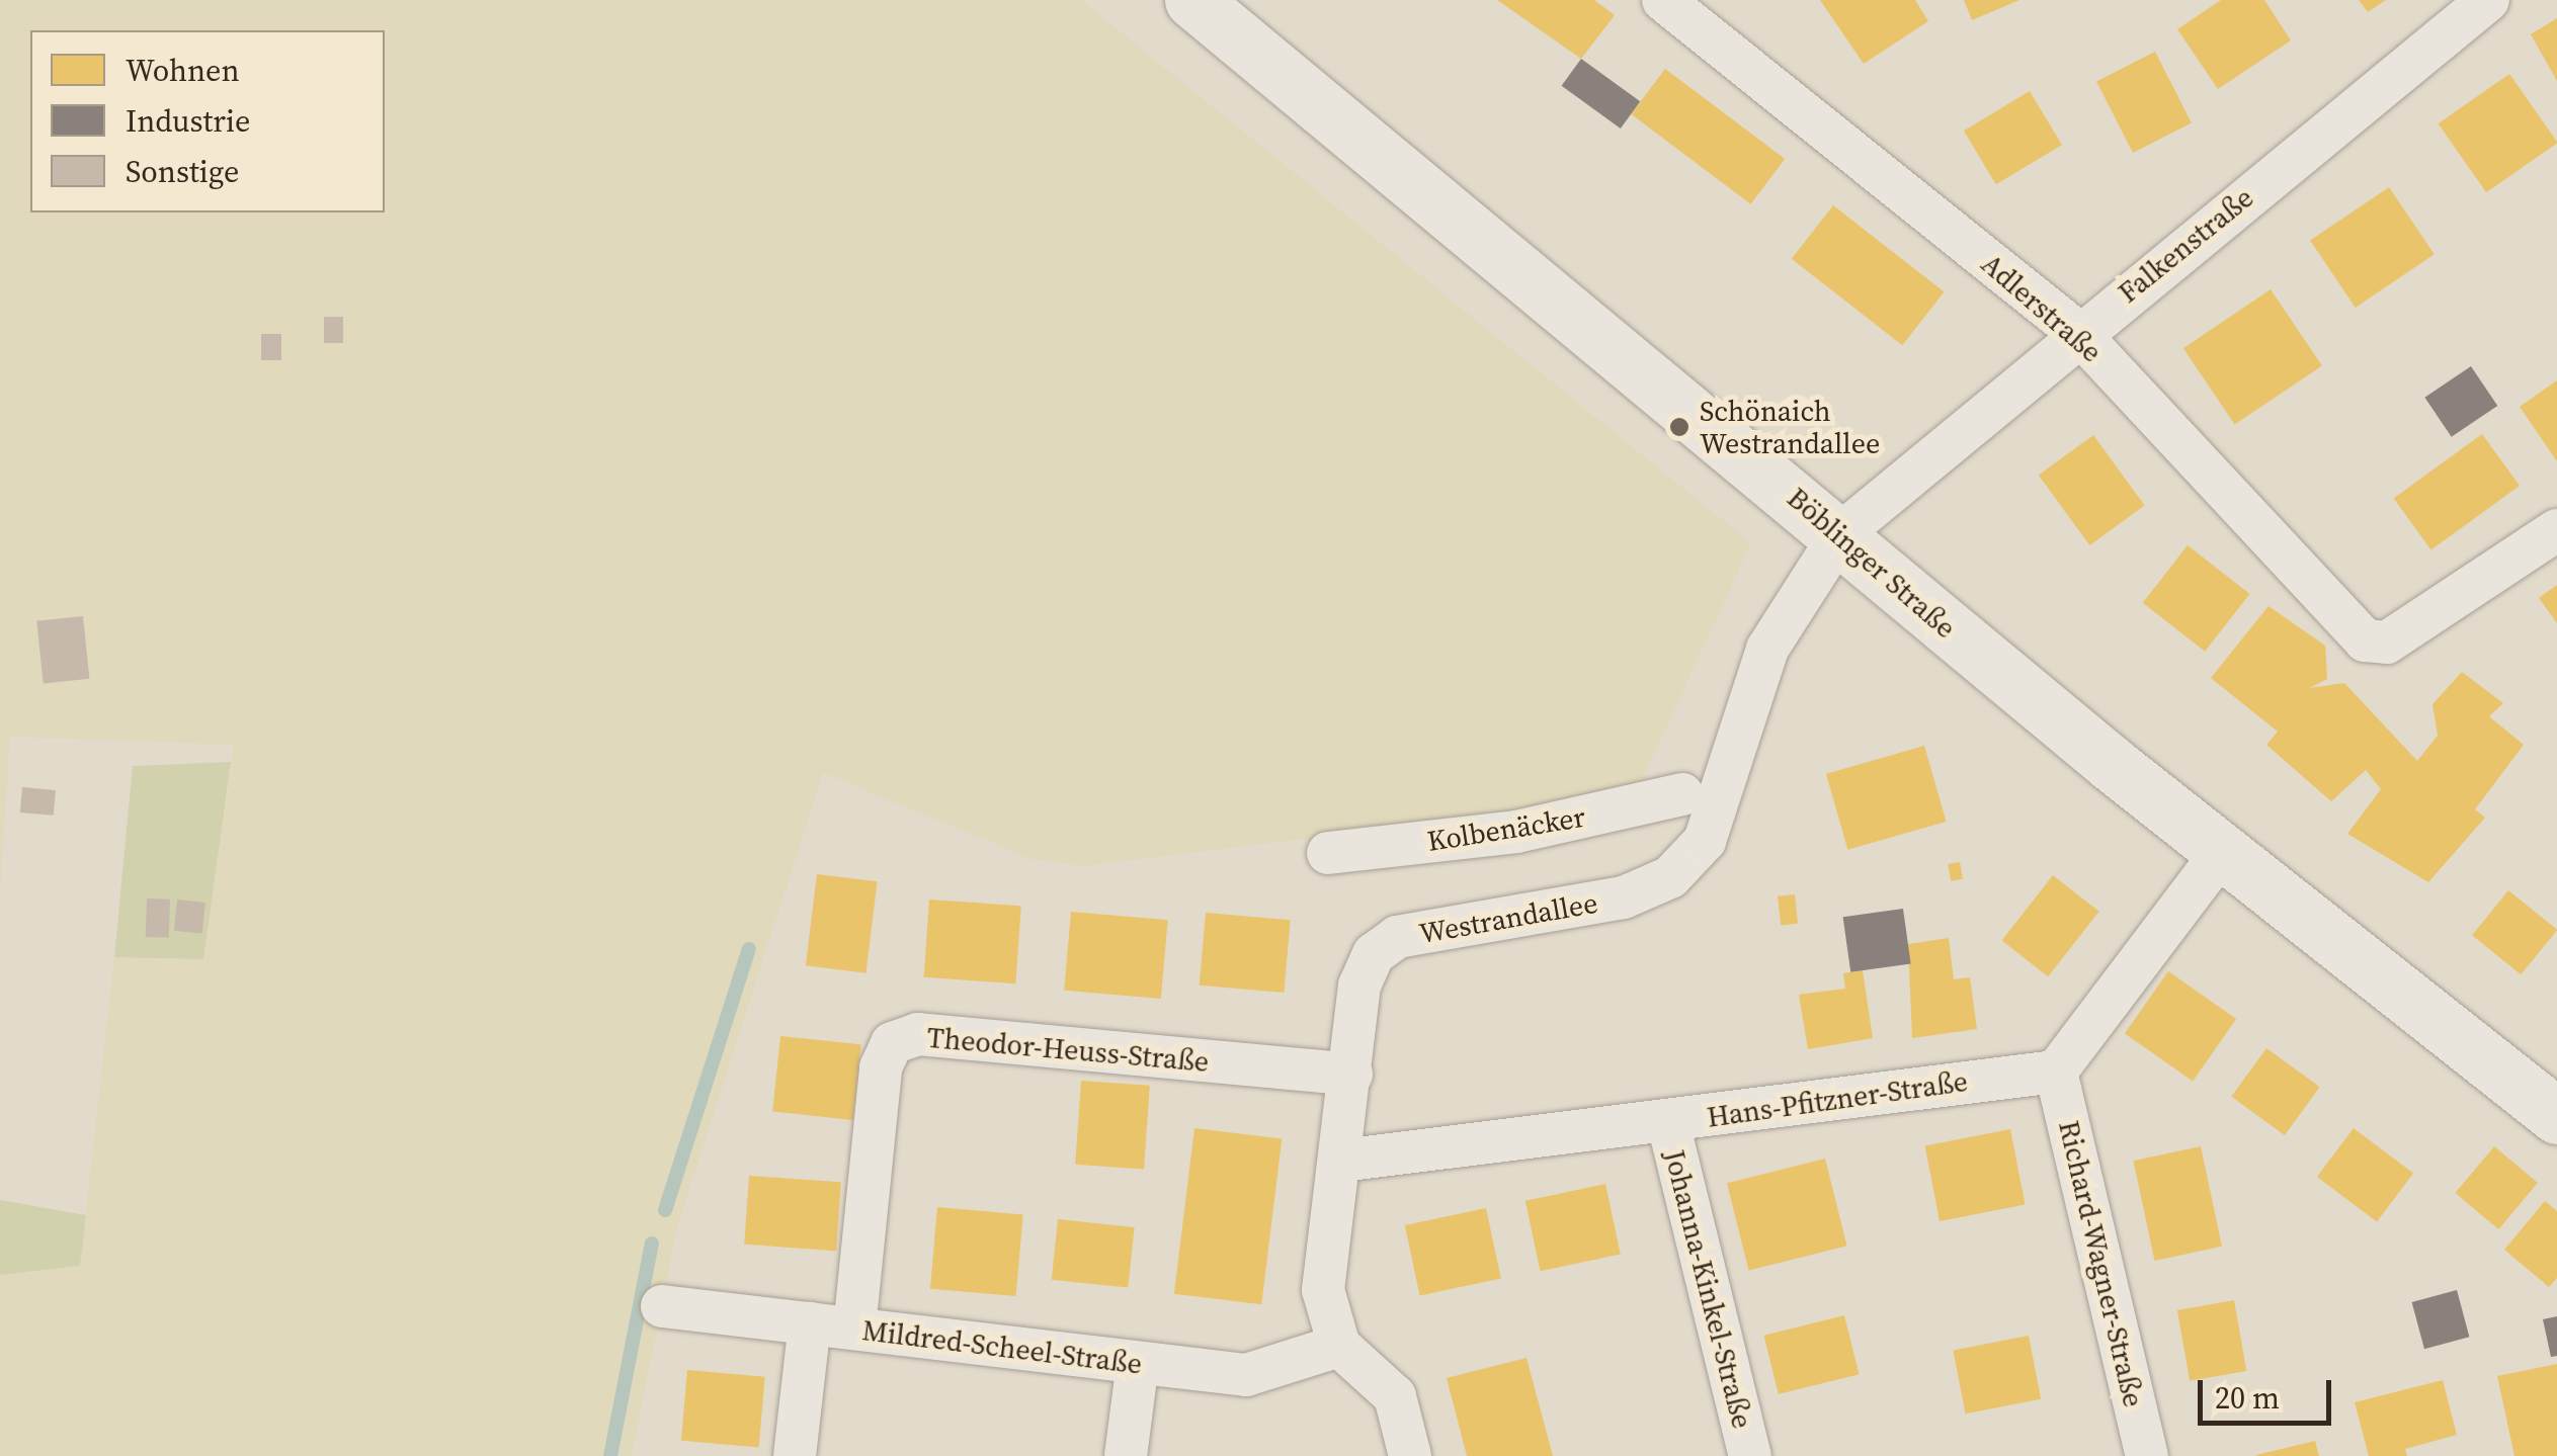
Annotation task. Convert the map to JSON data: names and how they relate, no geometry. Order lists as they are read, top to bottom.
{
  "streets": {
    "main road": ["Böblinger Straße"],
    "street": [
      "Falkenstraße",
      "Adlerstraße",
      "Kolbenäcker",
      "Westrandallee",
      "Theodor-Heuss-Straße",
      "Hans-Pfitzner-Straße",
      "Richard-Wagner-Straße",
      "Johanna-Kinkel-Straße",
      "Mildred-Scheel-Straße"
    ]
  },
  "crossings": [
    ["Falkenstraße", "Adlerstraße"],
    ["Falkenstraße", "Böblinger Straße"],
    ["Falkenstraße", "Westrandallee"],
    ["Böblinger Straße", "Westrandallee"],
    ["Westrandallee", "Theodor-Heuss-Straße"],
    ["Westrandallee", "Hans-Pfitzner-Straße"],
    ["Westrandallee", "Mildred-Scheel-Straße"],
    ["Theodor-Heuss-Straße", "Mildred-Scheel-Straße"],
    ["Hans-Pfitzner-Straße", "Richard-Wagner-Straße"],
    ["Hans-Pfitzner-Straße", "Johanna-Kinkel-Straße"]
  ],
  "places": ["Schönaich Westrandallee"],
  "legend": ["Wohnen", "Industrie", "Sonstige"],
  "scale_bar": "20 m"
}
